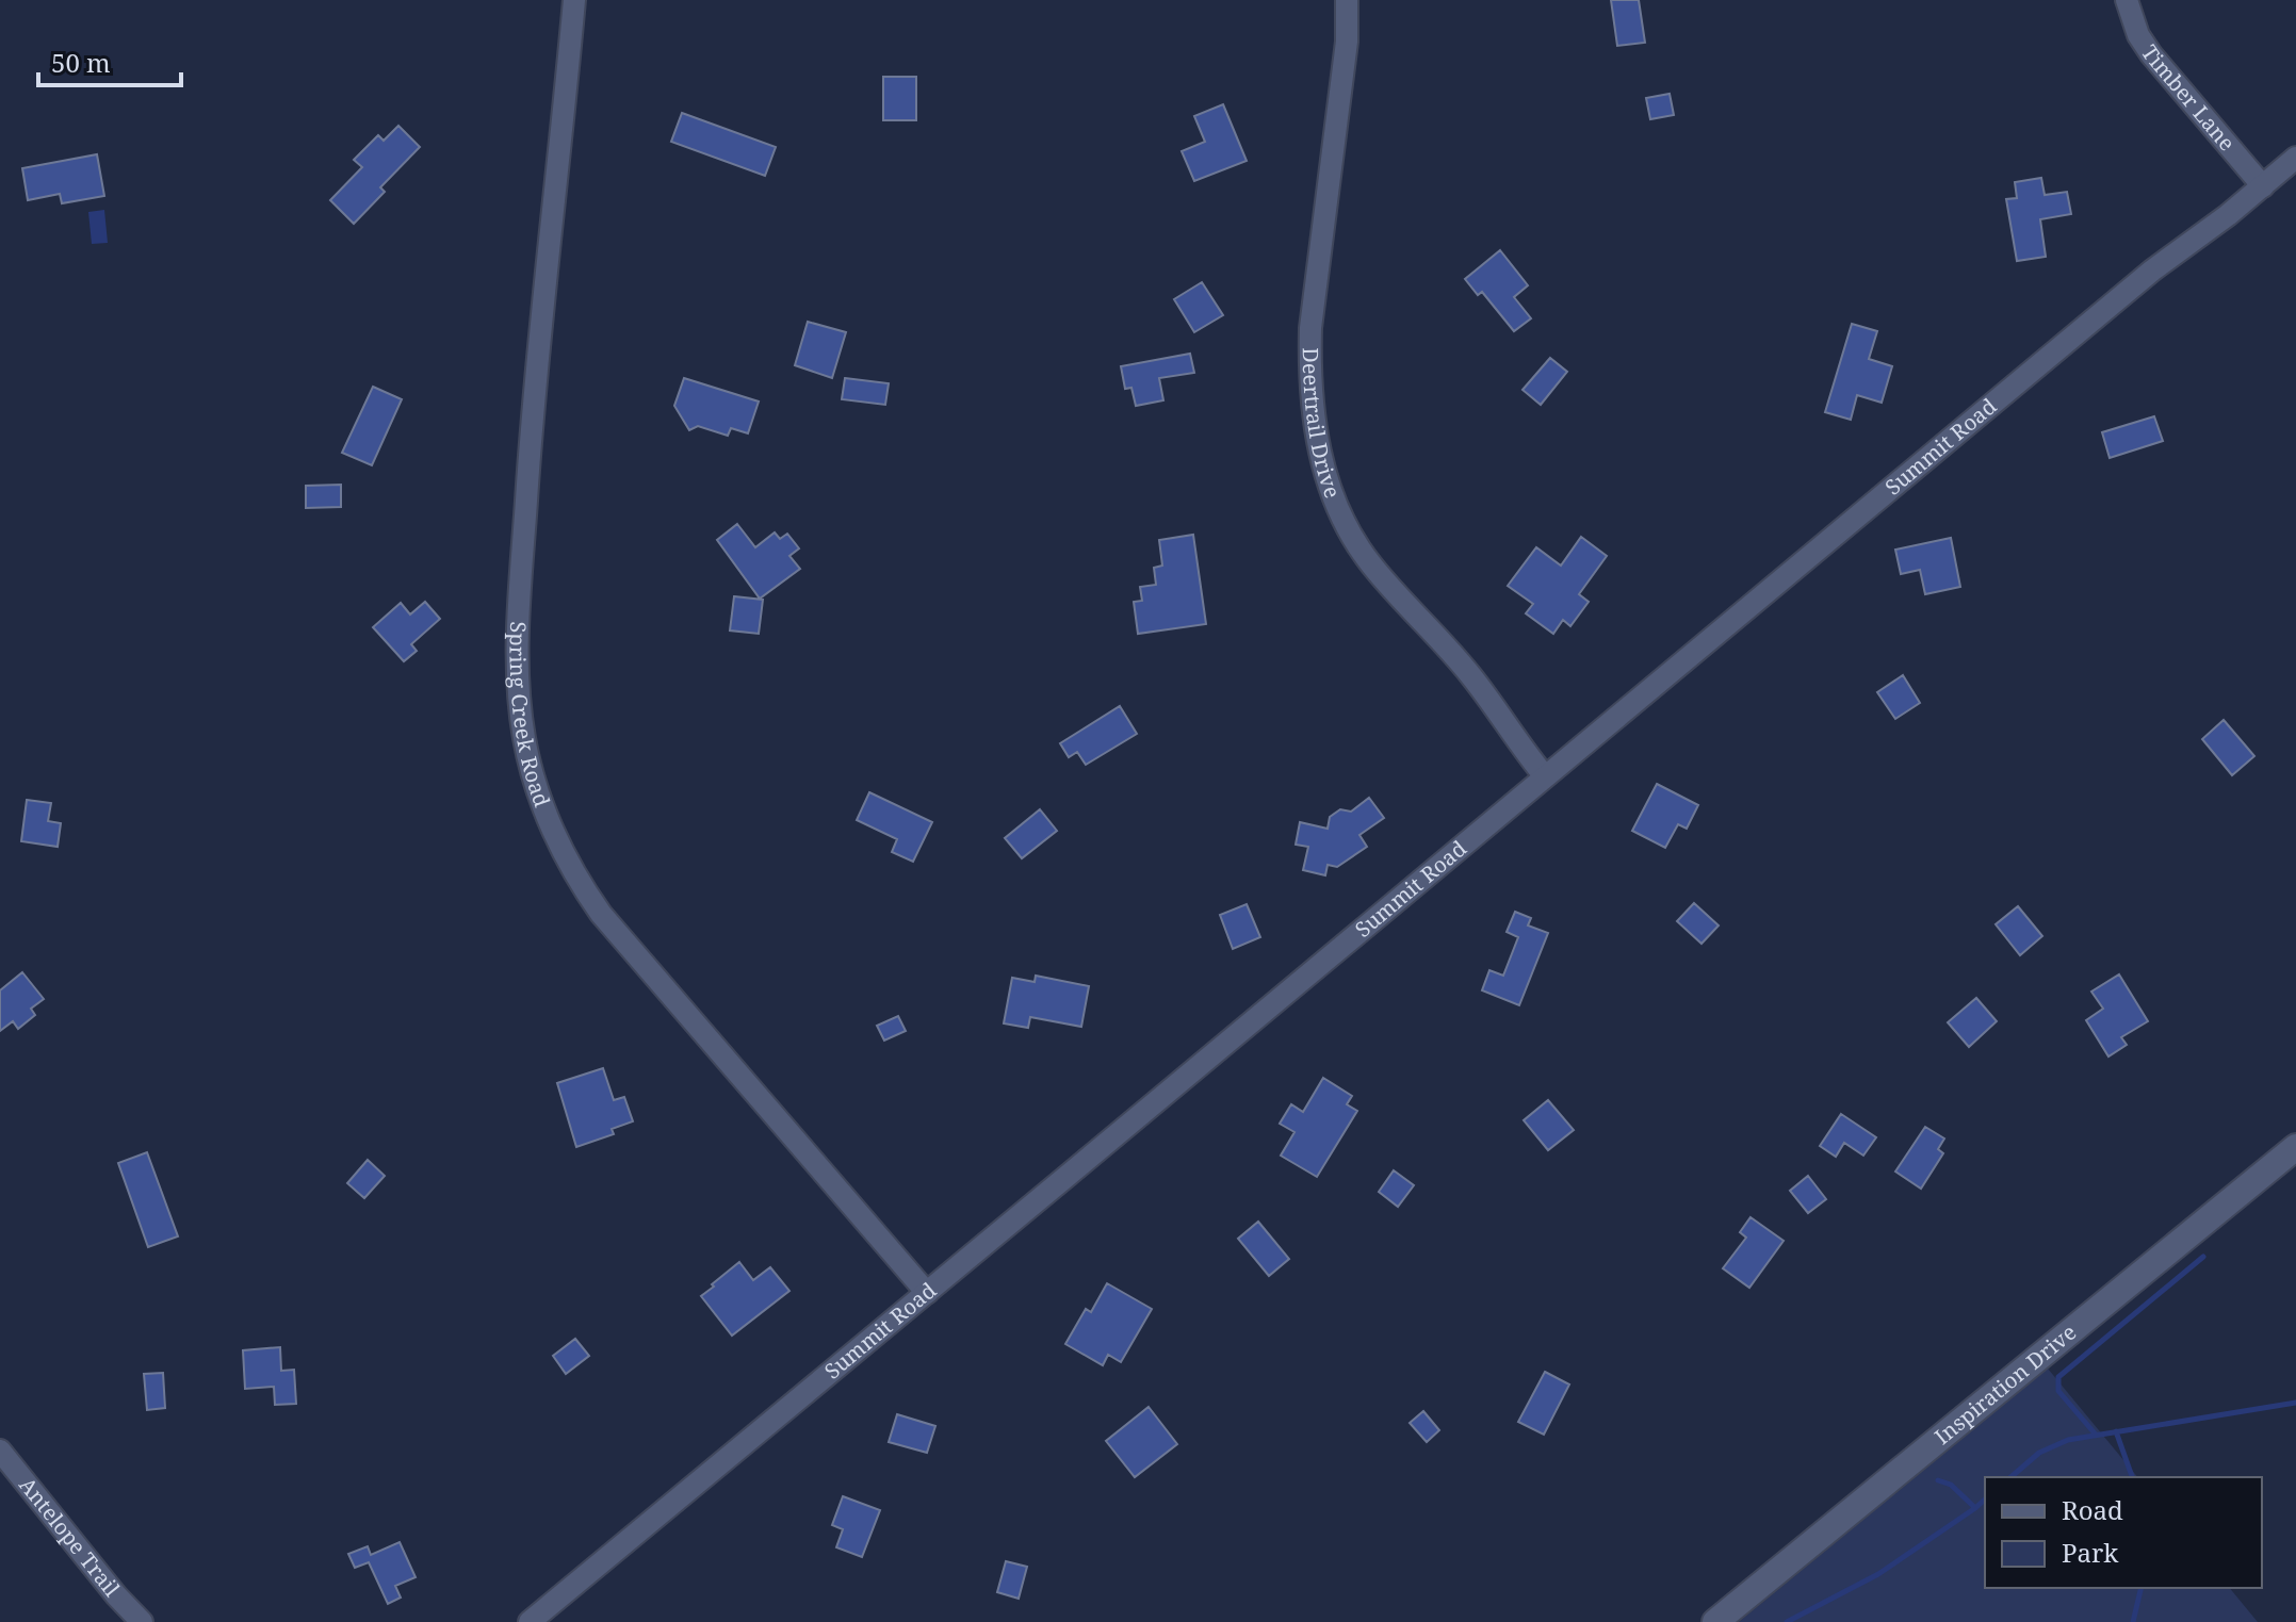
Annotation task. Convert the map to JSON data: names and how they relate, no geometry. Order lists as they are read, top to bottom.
{
  "streets": {
    "main road": ["Inspiration Drive"],
    "street": [
      "Timber Lane",
      "Deertrail Drive",
      "Summit Road",
      "Spring Creek Road",
      "Antelope Trail"
    ]
  },
  "crossings": [
    ["Timber Lane", "Summit Road"],
    ["Deertrail Drive", "Summit Road"],
    ["Summit Road", "Spring Creek Road"]
  ],
  "legend": ["Road", "Park"],
  "scale_bar": "50 m"
}
